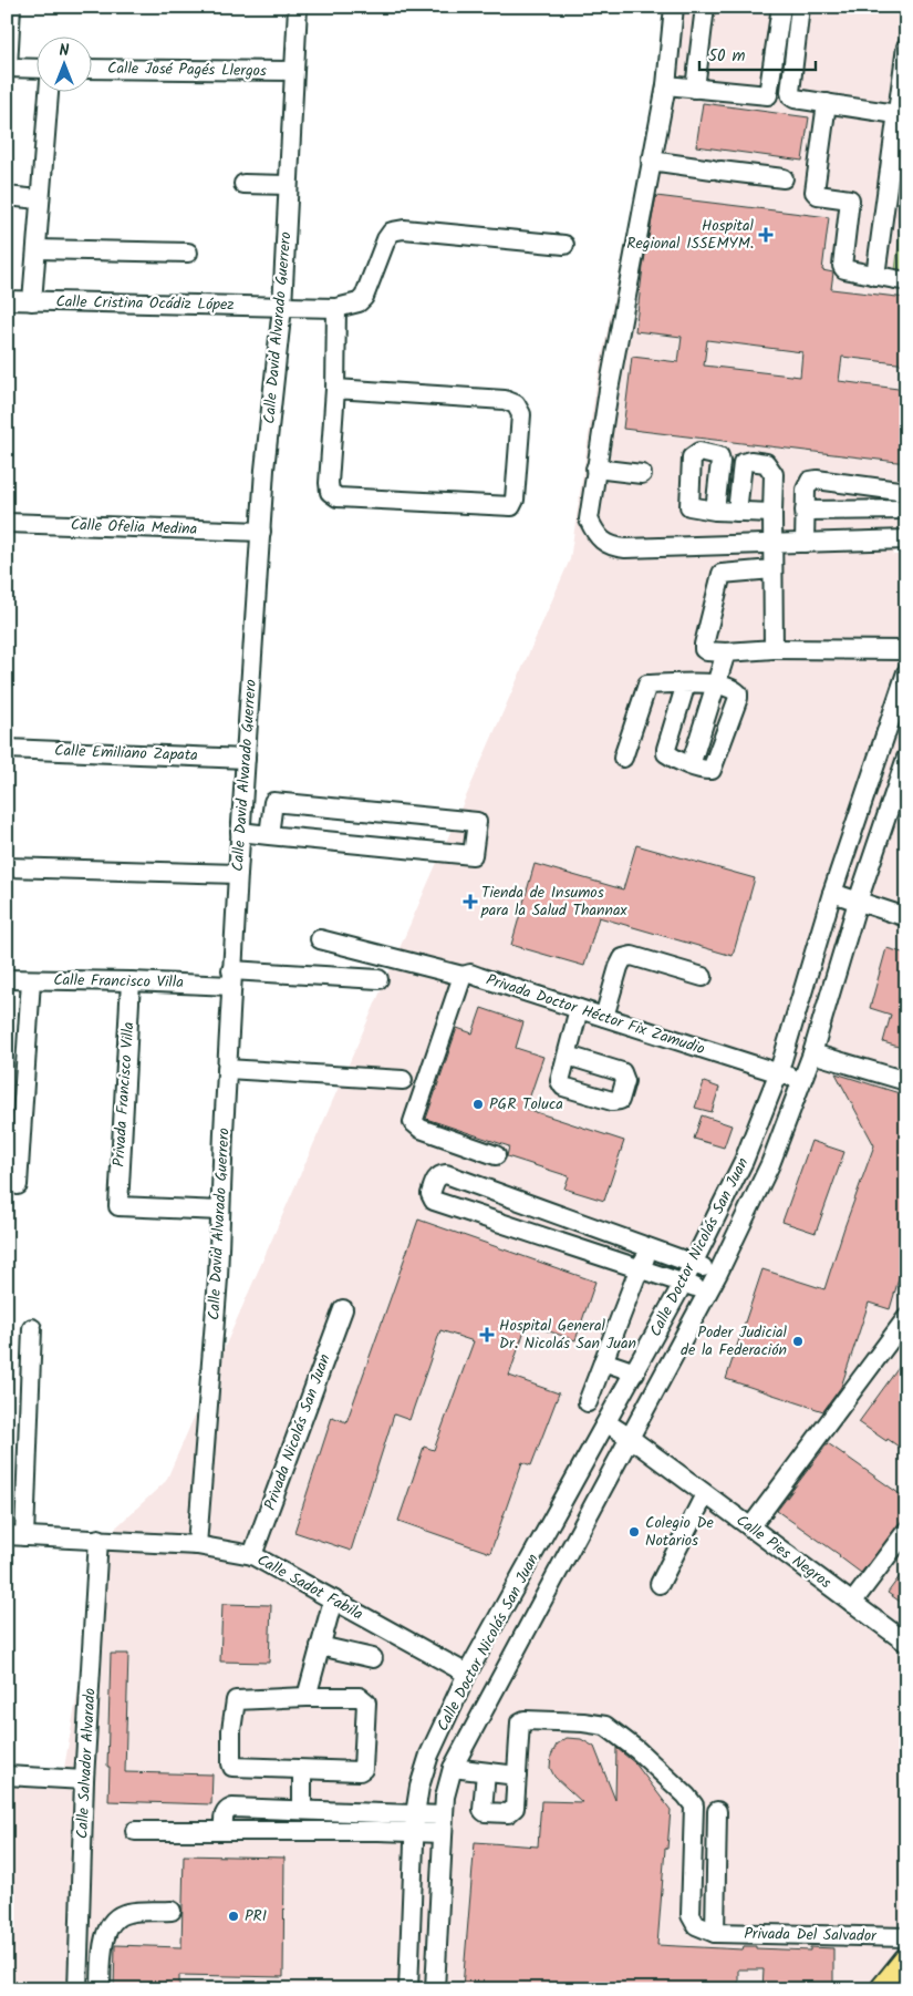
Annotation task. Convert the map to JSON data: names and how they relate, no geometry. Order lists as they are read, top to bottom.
{
  "streets": {
    "street": [
      "Calle José Pagés Llergos",
      "Calle Cristina Ocádiz López",
      "Calle David Alvarado Guerrero",
      "Calle Ofelia Medina",
      "Calle Emiliano Zapata",
      "Calle Francisco Villa",
      "Privada Doctor Héctor Fix Zamudio",
      "Privada Francisco Villa",
      "Calle Doctor Nicolás San Juan",
      "Privada Nicolás San Juan",
      "Calle Pies Negros",
      "Calle Sadot Fabila",
      "Calle Salvador Alvarado",
      "Privada Del Salvador"
    ]
  },
  "crossings": [
    ["Calle José Pagés Llergos", "Calle David Alvarado Guerrero"],
    ["Calle Cristina Ocádiz López", "Calle David Alvarado Guerrero"],
    ["Calle David Alvarado Guerrero", "Calle Ofelia Medina"],
    ["Calle David Alvarado Guerrero", "Calle Emiliano Zapata"],
    ["Calle David Alvarado Guerrero", "Calle Francisco Villa"],
    ["Calle David Alvarado Guerrero", "Privada Francisco Villa"],
    ["Calle David Alvarado Guerrero", "Calle Sadot Fabila"],
    ["Calle Francisco Villa", "Privada Francisco Villa"],
    ["Privada Doctor Héctor Fix Zamudio", "Calle Doctor Nicolás San Juan"],
    ["Calle Doctor Nicolás San Juan", "Calle Pies Negros"],
    ["Calle Doctor Nicolás San Juan", "Calle Sadot Fabila"],
    ["Privada Nicolás San Juan", "Calle Sadot Fabila"],
    ["Calle Sadot Fabila", "Calle Salvador Alvarado"]
  ],
  "places": {
    "health": ["Hospital Regional ISSEMYM.", "Tienda de Insumos para la Salud Thannax", "Hospital General Dr. Nicolás San Juan"],
    "other": [
      "PGR Toluca",
      "Poder Judicial de la Federación",
      "Colegio De Notarios",
      "PRI"
    ]
  },
  "scale_bar": "50 m",
  "north": "top"
}
